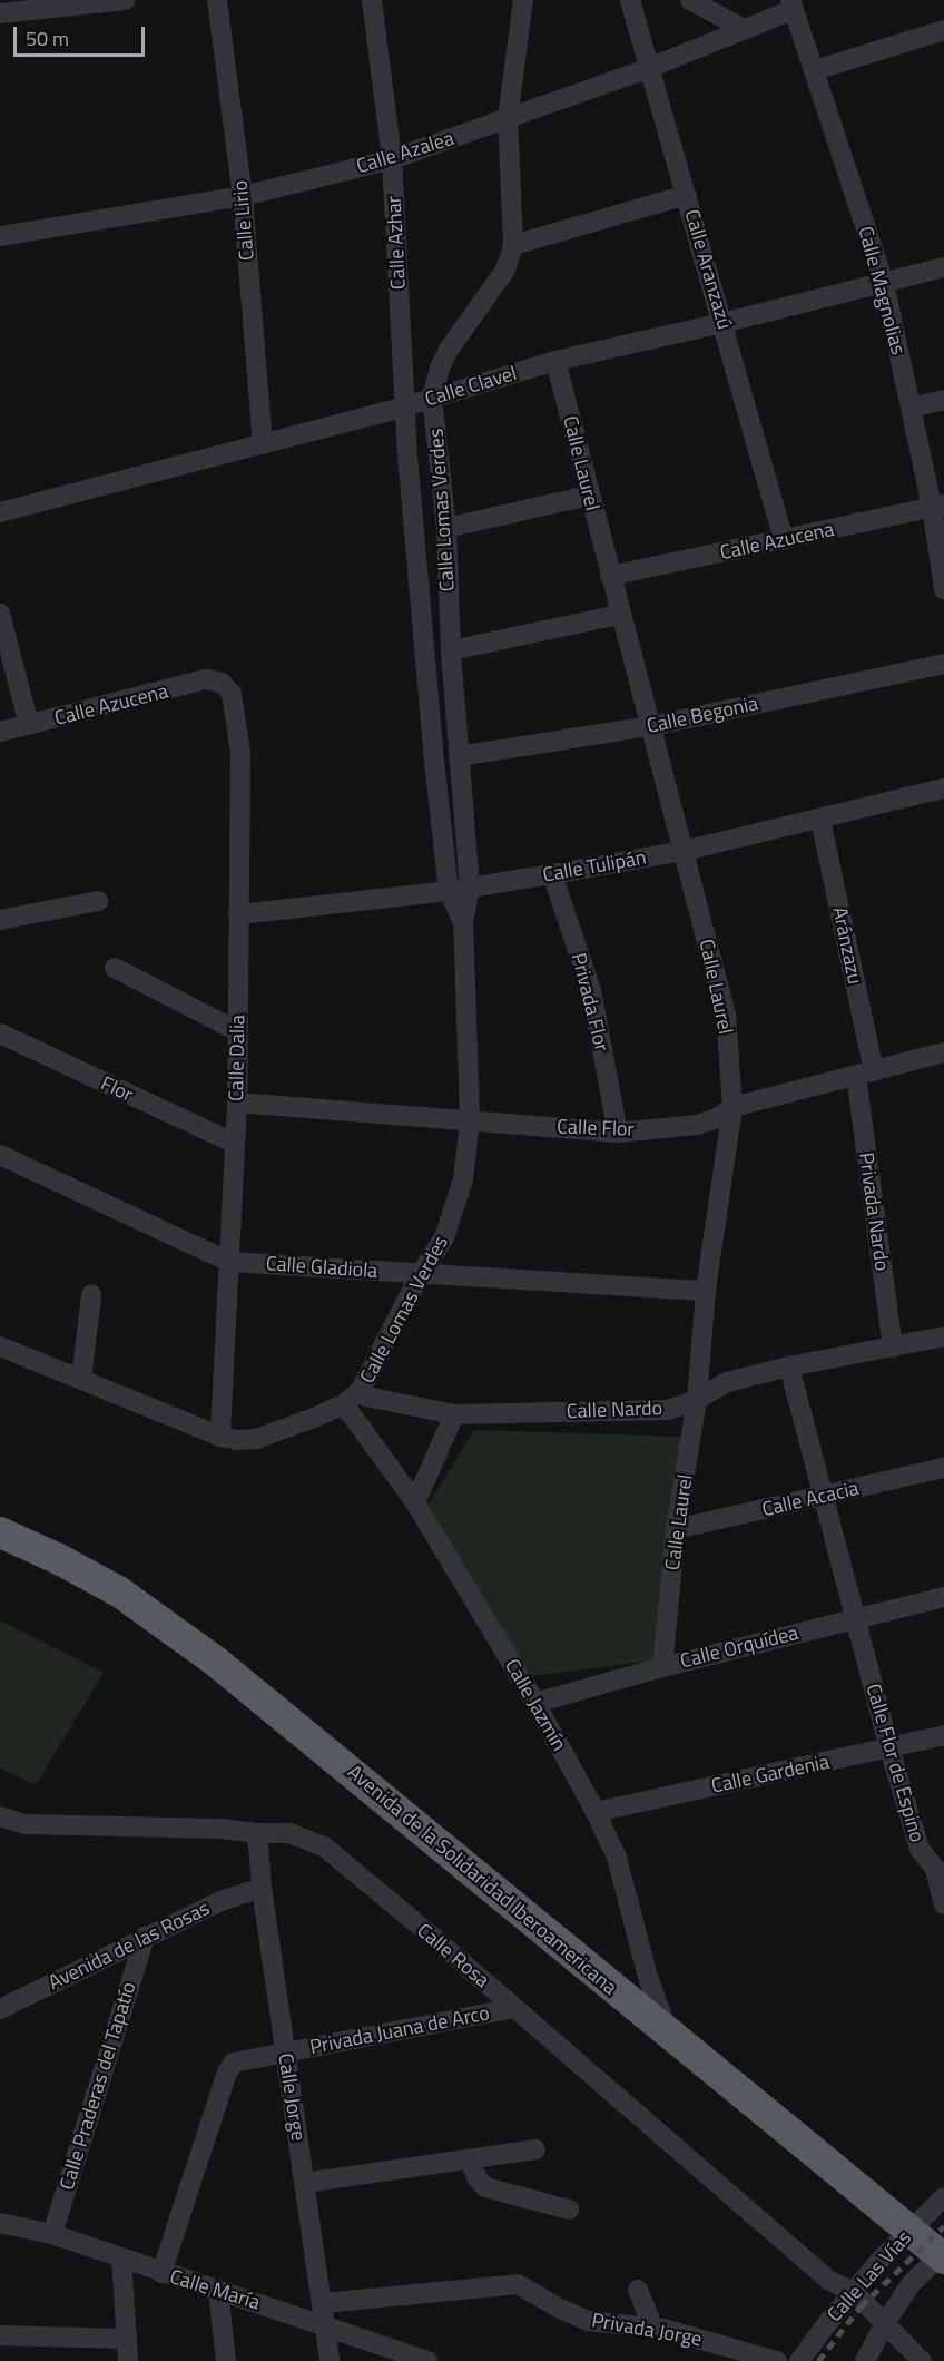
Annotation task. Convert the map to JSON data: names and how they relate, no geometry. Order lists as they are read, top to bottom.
{
  "streets": {
    "highway": ["Avenida de la Solidaridad Iberoamericana"],
    "street": [
      "Calle Azalea",
      "Calle Lirio",
      "Calle Azhar",
      "Calle Aranzazú",
      "Calle Magnolias",
      "Calle Clavel",
      "Calle Laurel",
      "Calle Lomas Verdes",
      "Calle Azucena",
      "Calle Begonia",
      "Calle Tulipán",
      "Aránzazu",
      "Privada Flor",
      "Calle Dalia",
      "Flor",
      "Calle Flor",
      "Privada Nardo",
      "Calle Gladiola",
      "Calle Nardo",
      "Calle Acacia",
      "Calle Orquídea",
      "Calle Jazmín",
      "Calle Flor de Espino",
      "Calle Gardenia",
      "Avenida de las Rosas",
      "Calle Rosa",
      "Privada Juana de Arco",
      "Calle Praderas del Tapatío",
      "Calle Jorge",
      "Calle Las Vías",
      "Calle María",
      "Privada Jorge"
    ]
  },
  "crossings": [
    ["Calle Azalea", "Calle Lirio"],
    ["Calle Azalea", "Calle Azhar"],
    ["Calle Azalea", "Calle Aranzazú"],
    ["Calle Azalea", "Calle Magnolias"],
    ["Calle Azalea", "Calle Lomas Verdes"],
    ["Calle Lirio", "Calle Clavel"],
    ["Calle Azhar", "Calle Clavel"],
    ["Calle Azhar", "Calle Lomas Verdes"],
    ["Calle Aranzazú", "Calle Clavel"],
    ["Calle Aranzazú", "Calle Azucena"],
    ["Calle Magnolias", "Calle Clavel"],
    ["Calle Magnolias", "Calle Azucena"],
    ["Calle Clavel", "Calle Laurel"],
    ["Calle Clavel", "Calle Lomas Verdes"],
    ["Calle Laurel", "Calle Azucena"],
    ["Calle Laurel", "Calle Begonia"],
    ["Calle Laurel", "Calle Tulipán"],
    ["Calle Laurel", "Calle Flor"],
    ["Calle Laurel", "Calle Gladiola"],
    ["Calle Laurel", "Calle Nardo"],
    ["Calle Laurel", "Calle Acacia"],
    ["Calle Laurel", "Calle Orquídea"],
    ["Calle Lomas Verdes", "Calle Begonia"],
    ["Calle Lomas Verdes", "Calle Tulipán"],
    ["Calle Lomas Verdes", "Calle Dalia"],
    ["Calle Lomas Verdes", "Calle Flor"],
    ["Calle Lomas Verdes", "Calle Gladiola"],
    ["Calle Lomas Verdes", "Calle Nardo"],
    ["Calle Lomas Verdes", "Calle Jazmín"],
    ["Calle Azucena", "Calle Dalia"],
    ["Calle Tulipán", "Aránzazu"],
    ["Calle Tulipán", "Privada Flor"],
    ["Calle Tulipán", "Calle Dalia"],
    ["Aránzazu", "Calle Flor"],
    ["Aránzazu", "Privada Nardo"],
    ["Privada Flor", "Calle Flor"],
    ["Calle Dalia", "Flor"],
    ["Calle Dalia", "Calle Flor"],
    ["Calle Dalia", "Calle Gladiola"],
    ["Calle Flor", "Privada Nardo"],
    ["Privada Nardo", "Calle Nardo"],
    ["Calle Nardo", "Calle Jazmín"],
    ["Calle Nardo", "Calle Flor de Espino"],
    ["Calle Acacia", "Calle Flor de Espino"],
    ["Calle Orquídea", "Calle Jazmín"],
    ["Calle Orquídea", "Calle Flor de Espino"],
    ["Calle Jazmín", "Calle Gardenia"],
    ["Calle Jazmín", "Avenida de la Solidaridad Iberoamericana"],
    ["Calle Flor de Espino", "Calle Gardenia"],
    ["Avenida de las Rosas", "Calle Praderas del Tapatío"],
    ["Avenida de las Rosas", "Calle Jorge"],
    ["Calle Rosa", "Privada Juana de Arco"],
    ["Calle Rosa", "Calle Jorge"],
    ["Calle Rosa", "Calle Las Vías"],
    ["Privada Juana de Arco", "Calle Jorge"],
    ["Privada Juana de Arco", "Calle María"],
    ["Calle Praderas del Tapatío", "Calle María"],
    ["Calle Jorge", "Calle María"],
    ["Calle Jorge", "Privada Jorge"]
  ],
  "scale_bar": "50 m"
}
